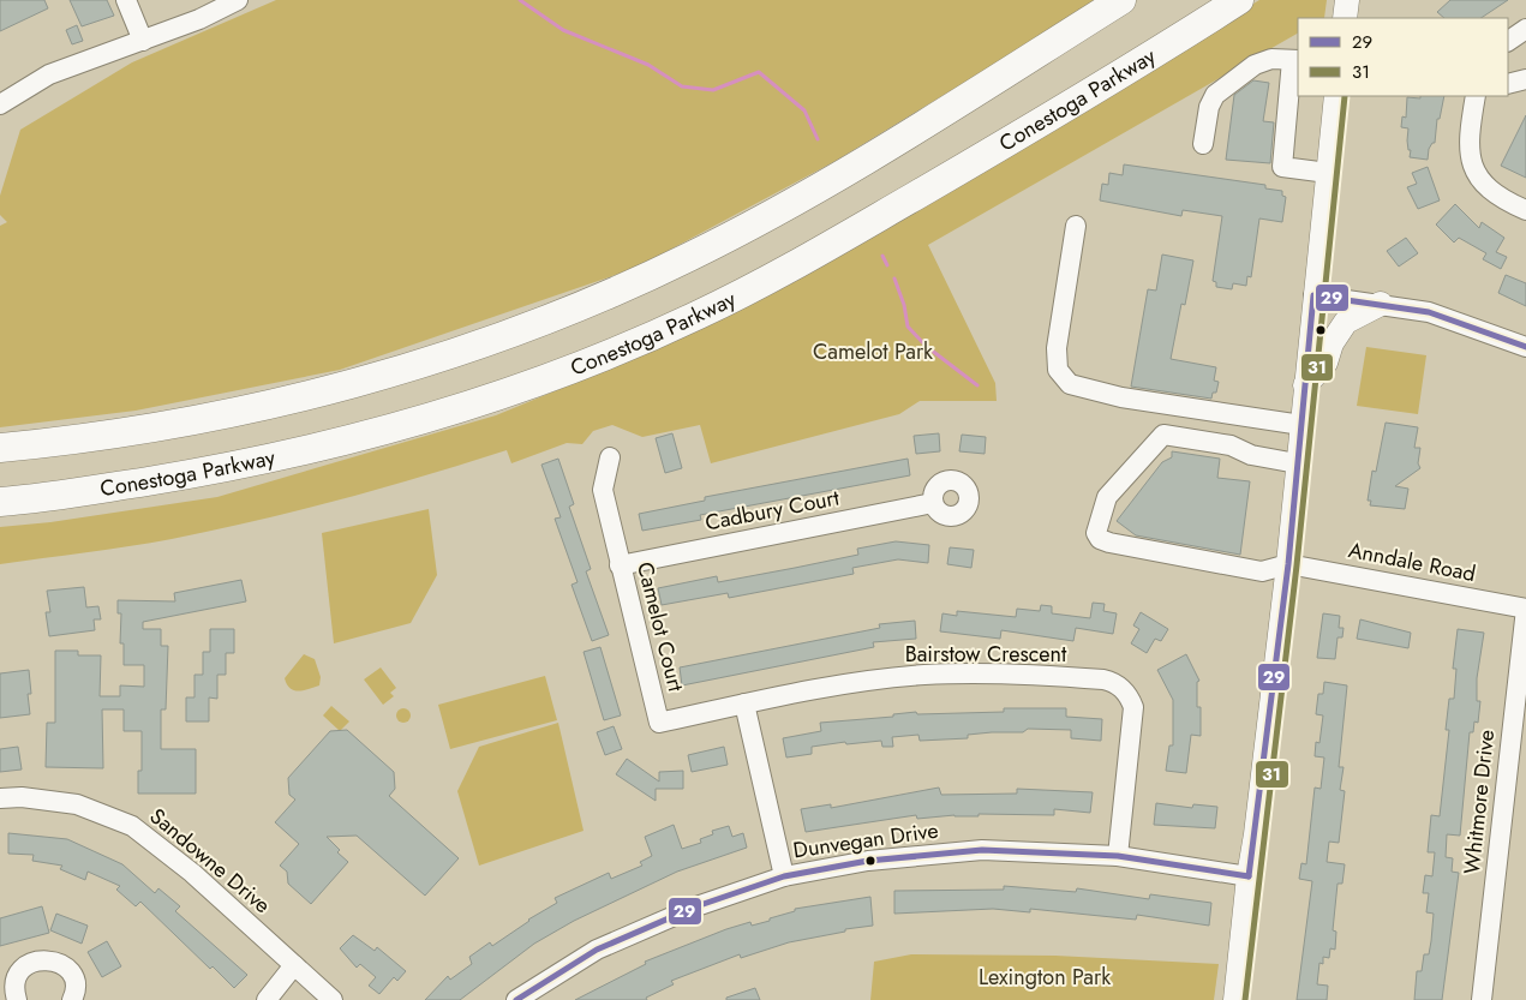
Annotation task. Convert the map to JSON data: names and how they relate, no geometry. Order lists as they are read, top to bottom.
{
  "streets": {
    "highway": ["Conestoga Parkway"],
    "street": [
      "Cadbury Court",
      "Anndale Road",
      "Camelot Court",
      "Bairstow Crescent",
      "Whitmore Drive",
      "Dunvegan Drive",
      "Sandowne Drive"
    ]
  },
  "crossings": [
    ["Cadbury Court", "Camelot Court"],
    ["Anndale Road", "Whitmore Drive"],
    ["Camelot Court", "Bairstow Crescent"],
    ["Bairstow Crescent", "Dunvegan Drive"]
  ],
  "parks": ["Camelot Park", "Lexington Park"],
  "lines": ["transit line 31", "transit line 29"],
  "legend": ["29", "31"]
}
